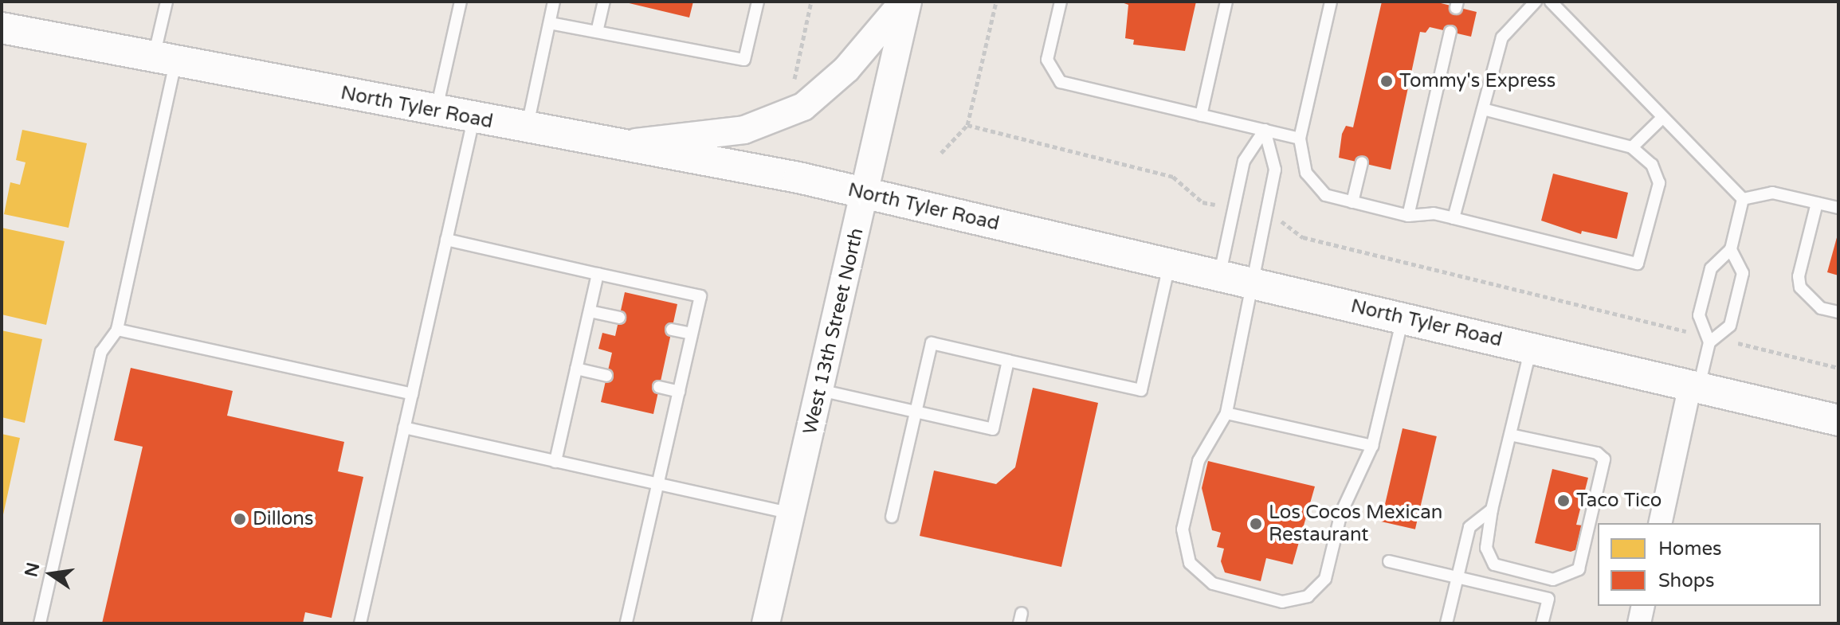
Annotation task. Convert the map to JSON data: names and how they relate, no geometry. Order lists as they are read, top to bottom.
{
  "streets": {
    "main road": ["North Tyler Road"],
    "street": ["West 13th Street North"]
  },
  "crossings": [
    ["North Tyler Road", "West 13th Street North"]
  ],
  "places": [
    "Tommy's Express",
    "Taco Tico",
    "Dillons",
    "Los Cocos Mexican Restaurant"
  ],
  "legend": ["Homes", "Shops"],
  "north": "left"
}
